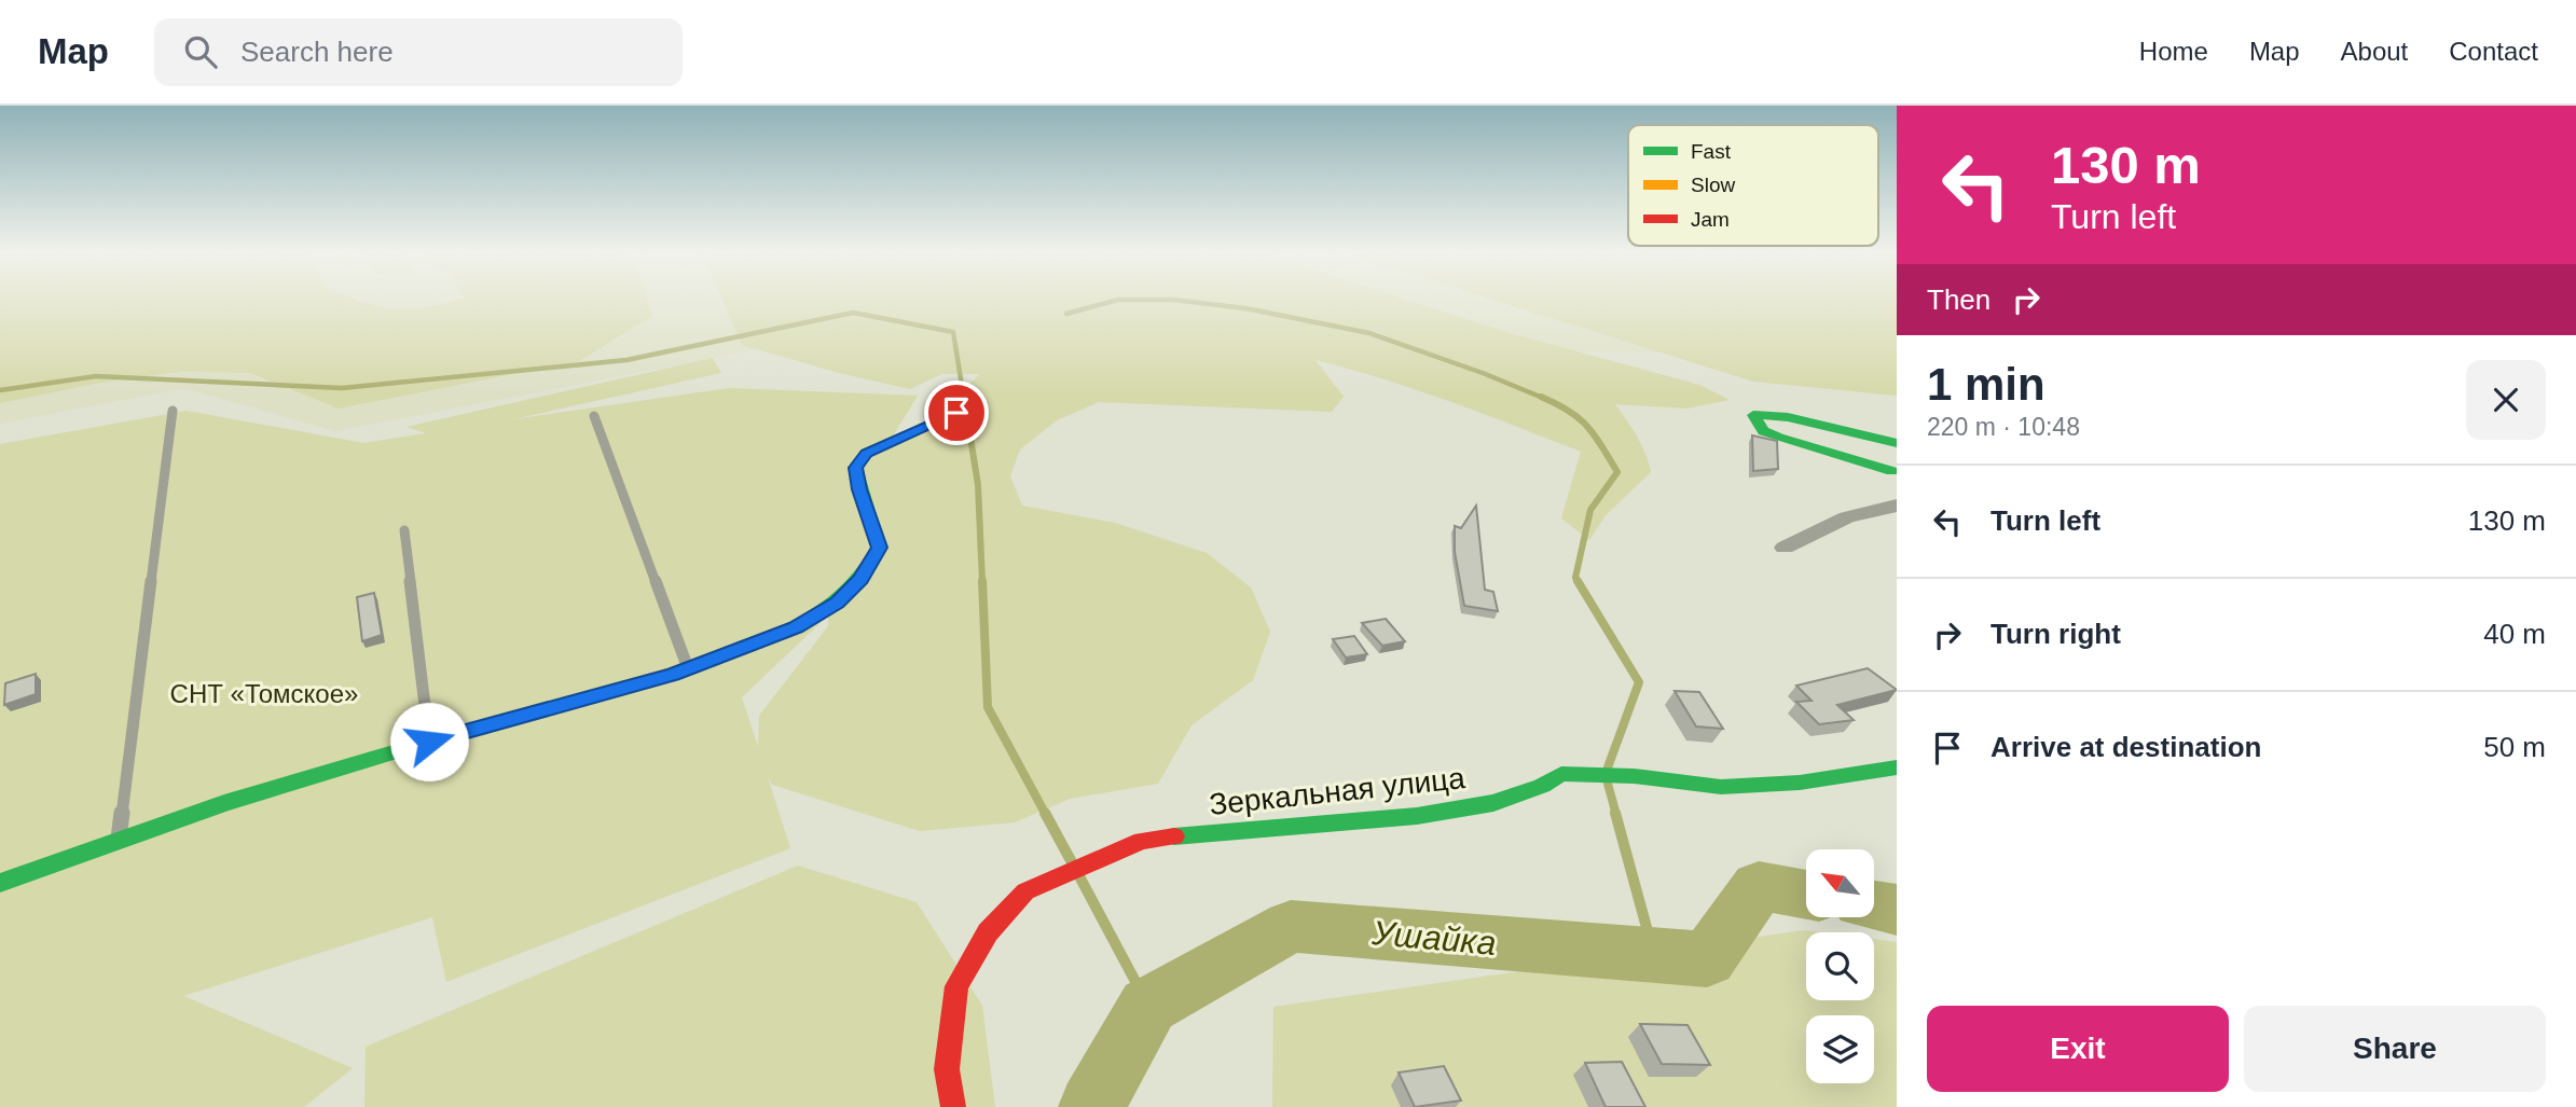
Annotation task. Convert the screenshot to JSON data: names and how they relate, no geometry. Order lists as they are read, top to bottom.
{
  "streets": {
    "street": ["Зеркальная улица"]
  },
  "water": ["Ушайка"],
  "parks": ["СНТ «Томское»"],
  "legend": ["Fast", "Slow", "Jam"],
  "north": "top left",
  "page": {
    "header": "Map",
    "search": "Search here",
    "nav": [
      "Home",
      "Map",
      "About",
      "Contact"
    ],
    "turn": ["130 m", "Turn left"],
    "then": "Then",
    "heading": ["1 min", "220 m · 10:48"],
    "list": [
      {
        "name": "Turn left",
        "value": "130 m"
      },
      {
        "name": "Turn right",
        "value": "40 m"
      },
      {
        "name": "Arrive at destination",
        "value": "50 m"
      }
    ],
    "buttons": ["Exit", "Share"]
  }
}
